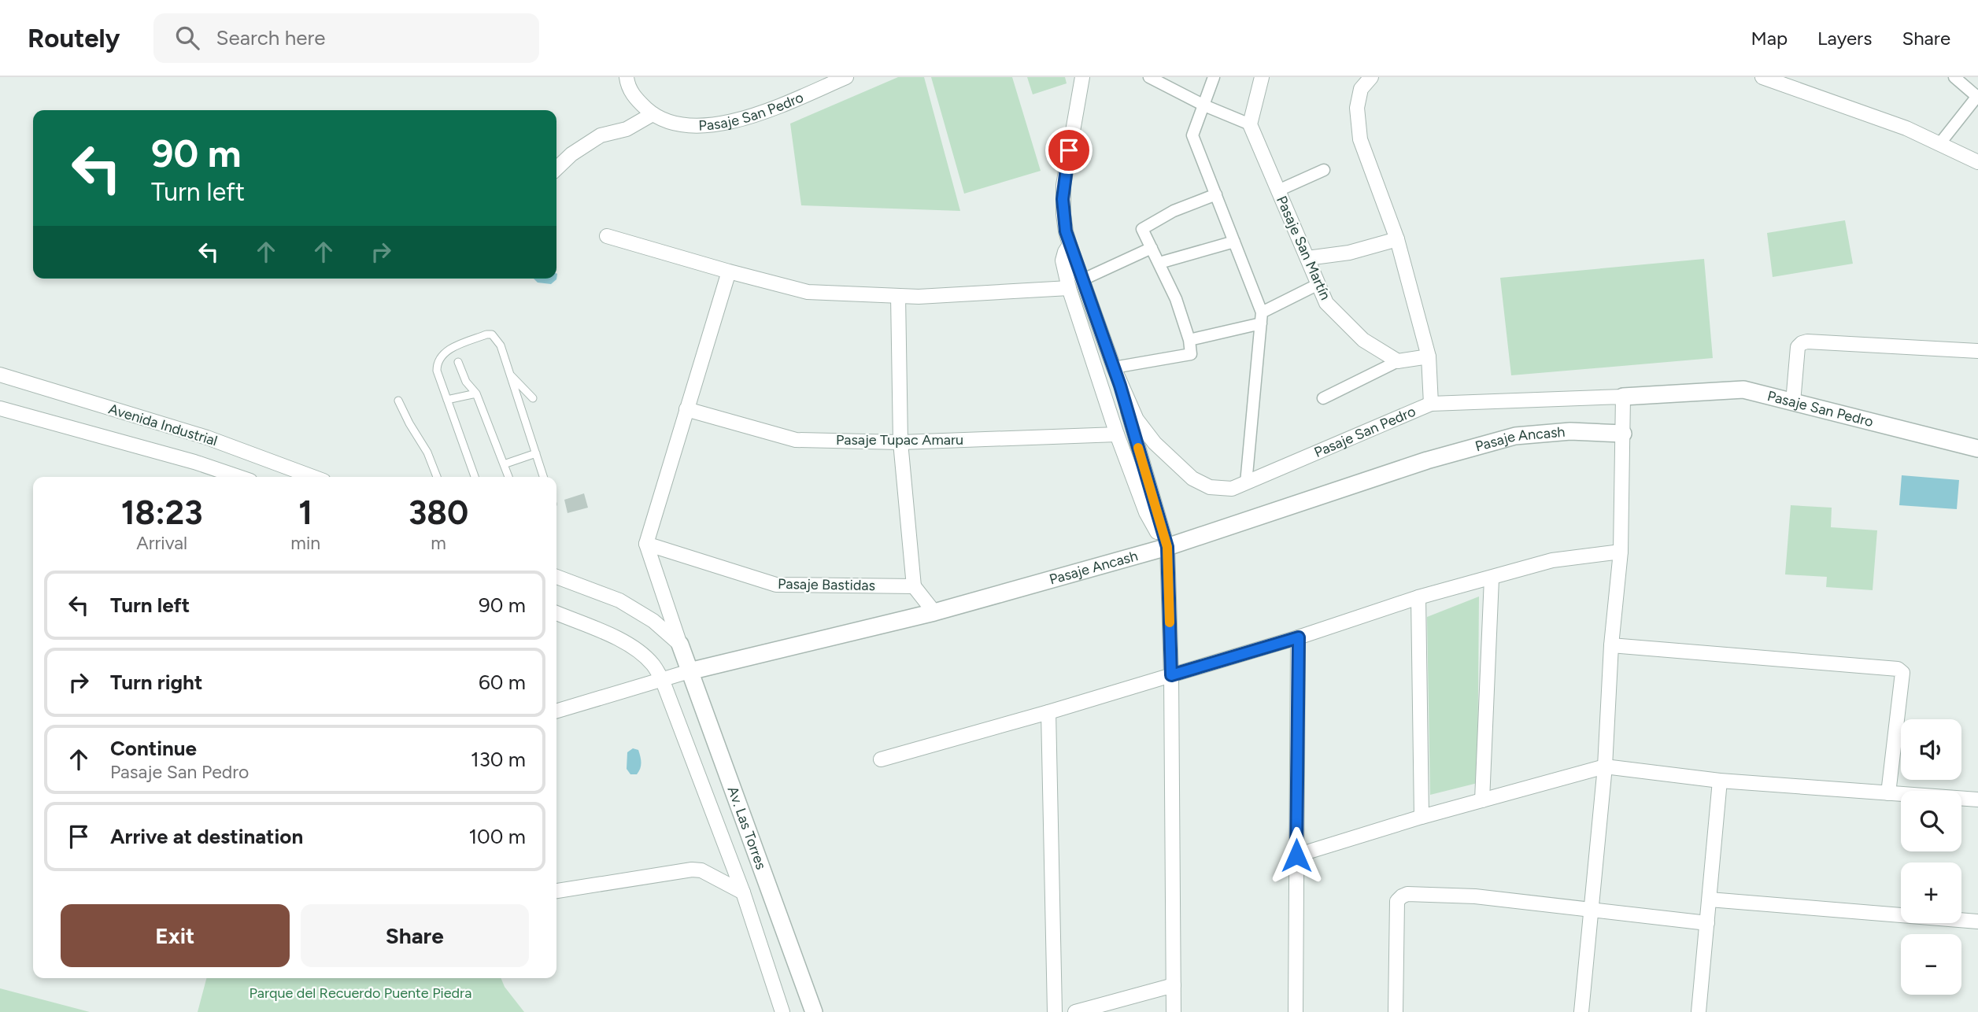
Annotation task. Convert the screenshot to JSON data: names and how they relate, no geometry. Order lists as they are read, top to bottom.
{
  "streets": {
    "street": [
      "Pasaje San Pedro",
      "Pasaje San Martín",
      "Avenida Industrial",
      "Pasaje Tupac Amaru",
      "Pasaje Ancash",
      "Pasaje Bastidas",
      "Av. Las Torres"
    ]
  },
  "crossings": [
    ["Pasaje Ancash", "Av. Las Torres"]
  ],
  "parks": ["Parque del Recuerdo Puente Piedra"],
  "page": {
    "header": "Routely",
    "search": "Search here",
    "nav": ["Map", "Layers", "Share"],
    "turn": ["90 m", "Turn left"],
    "eta": [
      "18:23",
      "Arrival",
      "1",
      "min",
      "380",
      "m"
    ],
    "list": [
      {
        "name": "Turn left",
        "value": "90 m"
      },
      {
        "name": "Turn right",
        "value": "60 m"
      },
      {
        "name": "Continue",
        "note": "Pasaje San Pedro",
        "value": "130 m"
      },
      {
        "name": "Arrive at destination",
        "value": "100 m"
      }
    ],
    "map_buttons": ["+", "−"],
    "buttons": ["Exit", "Share"]
  }
}
